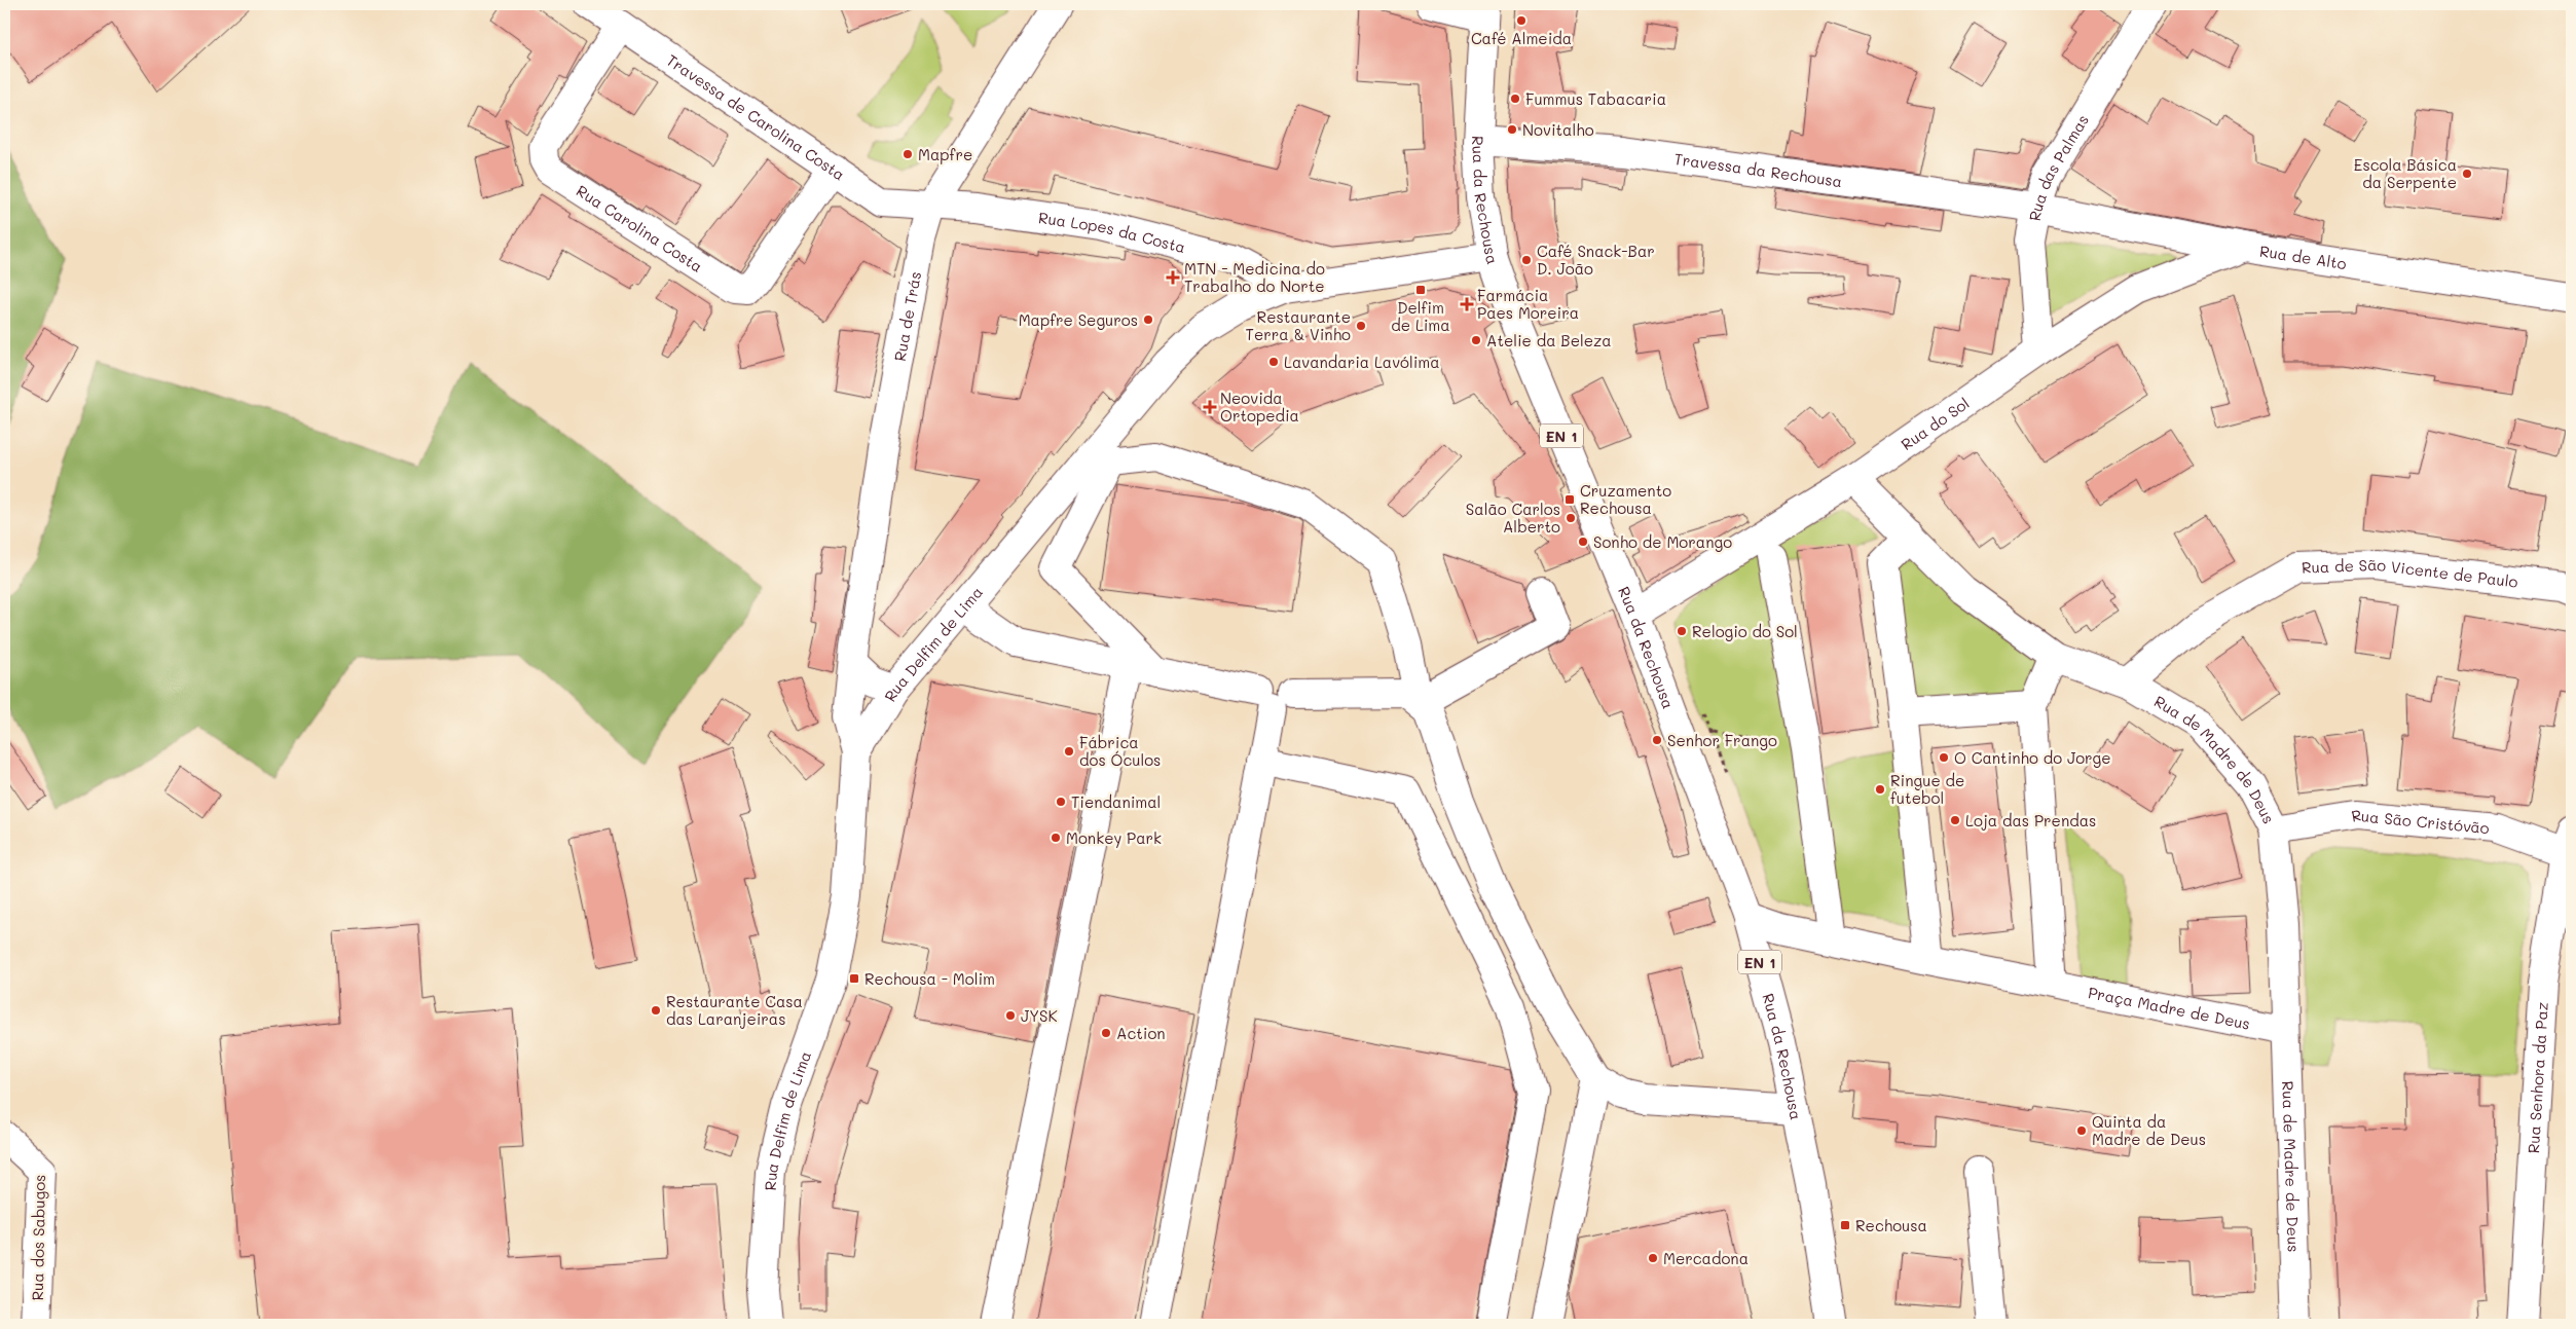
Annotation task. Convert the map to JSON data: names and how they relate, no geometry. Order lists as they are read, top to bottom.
{
  "streets": {
    "street": [
      "Travessa de Carolina Costa",
      "Travessa da Rechousa",
      "Rua das Palmas",
      "Rua da Rechousa",
      "Rua Carolina Costa",
      "Rua Lopes da Costa",
      "Rua de Alto",
      "Rua de Trás",
      "Rua do Sol",
      "EN 1",
      "Rua de São Vicente de Paulo",
      "Rua Delfim de Lima",
      "Rua de Madre de Deus",
      "Rua São Cristóvão",
      "Praça Madre de Deus",
      "Rua Senhora da Paz",
      "Rua dos Sabugos"
    ]
  },
  "crossings": [
    ["Travessa de Carolina Costa", "Rua Carolina Costa"],
    ["Travessa de Carolina Costa", "Rua Lopes da Costa"],
    ["Travessa de Carolina Costa", "Rua de Trás"],
    ["Travessa da Rechousa", "Rua das Palmas"],
    ["Travessa da Rechousa", "Rua da Rechousa"],
    ["Travessa da Rechousa", "Rua de Alto"],
    ["Rua das Palmas", "Rua de Alto"],
    ["Rua das Palmas", "Rua do Sol"],
    ["Rua da Rechousa", "Rua do Sol"],
    ["Rua da Rechousa", "Rua Delfim de Lima"],
    ["Rua da Rechousa", "Praça Madre de Deus"],
    ["Rua Lopes da Costa", "Rua de Trás"],
    ["Rua Lopes da Costa", "Rua Delfim de Lima"],
    ["Rua de Alto", "Rua do Sol"],
    ["Rua de Trás", "Rua Delfim de Lima"],
    ["Rua do Sol", "Rua de Madre de Deus"],
    ["Rua de São Vicente de Paulo", "Rua de Madre de Deus"],
    ["Rua de Madre de Deus", "Rua São Cristóvão"],
    ["Rua de Madre de Deus", "Praça Madre de Deus"],
    ["Rua São Cristóvão", "Rua Senhora da Paz"]
  ],
  "places": {
    "other": [
      "Café Almeida",
      "Fummus Tabacaria",
      "Novitalho",
      "Mapfre",
      "Escola Básica da Serpente",
      "Café Snack-Bar D. João",
      "Mapfre Seguros",
      "Restaurante Terra & Vinho",
      "Atelie da Beleza",
      "Lavandaria Lavólima",
      "Salão Carlos Alberto",
      "Sonho de Morango",
      "Relogio do Sol",
      "Senhor Frango",
      "Fábrica dos Óculos",
      "O Cantinho do Jorge",
      "Ringue de futebol",
      "Tiendanimal",
      "Loja das Prendas",
      "Monkey Park",
      "Restaurante Casa das Laranjeiras",
      "JYSK",
      "Action",
      "Quinta da Madre de Deus",
      "Mercadona"
    ],
    "health": ["MTN - Medicina do Trabalho do Norte", "Farmácia Paes Moreira", "Neovida Ortopedia"],
    "transit": [
      "Delfim de Lima",
      "Cruzamento Rechousa",
      "Rechousa - Molim",
      "Rechousa"
    ]
  }
}
